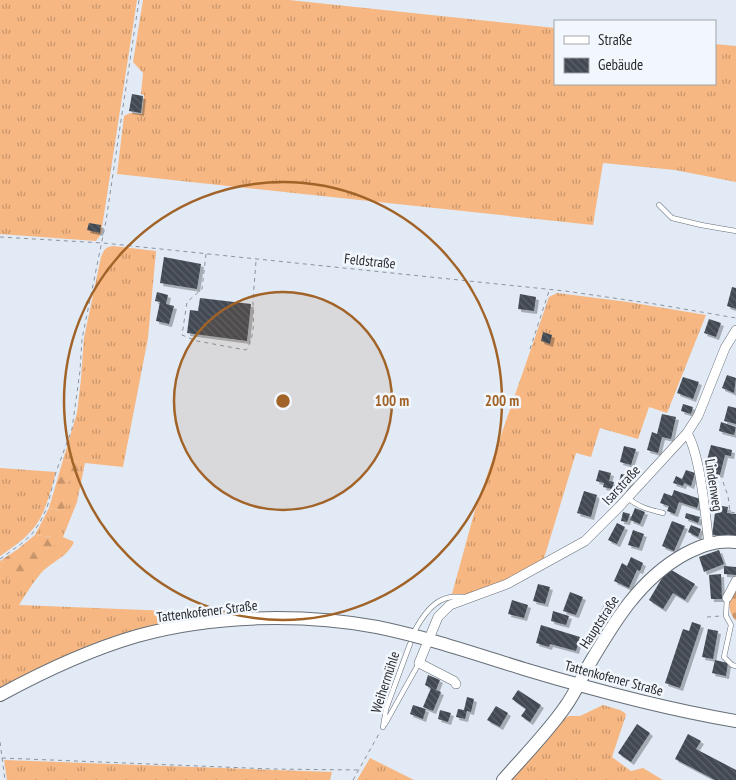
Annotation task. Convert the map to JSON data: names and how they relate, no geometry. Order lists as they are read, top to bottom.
{
  "streets": {
    "main road": ["Tattenkofener Straße", "Hauptstraße"],
    "street": ["Isarstraße", "Lindenweg"],
    "lane": ["Weihermühle"],
    "path": ["Feldstraße"]
  },
  "crossings": [
    ["Isarstraße", "Lindenweg"],
    ["Isarstraße", "Tattenkofener Straße"],
    ["Lindenweg", "Hauptstraße"],
    ["Tattenkofener Straße", "Hauptstraße"]
  ],
  "legend": ["Straße", "Gebäude"],
  "rings": ["100 m", "200 m"]
}
